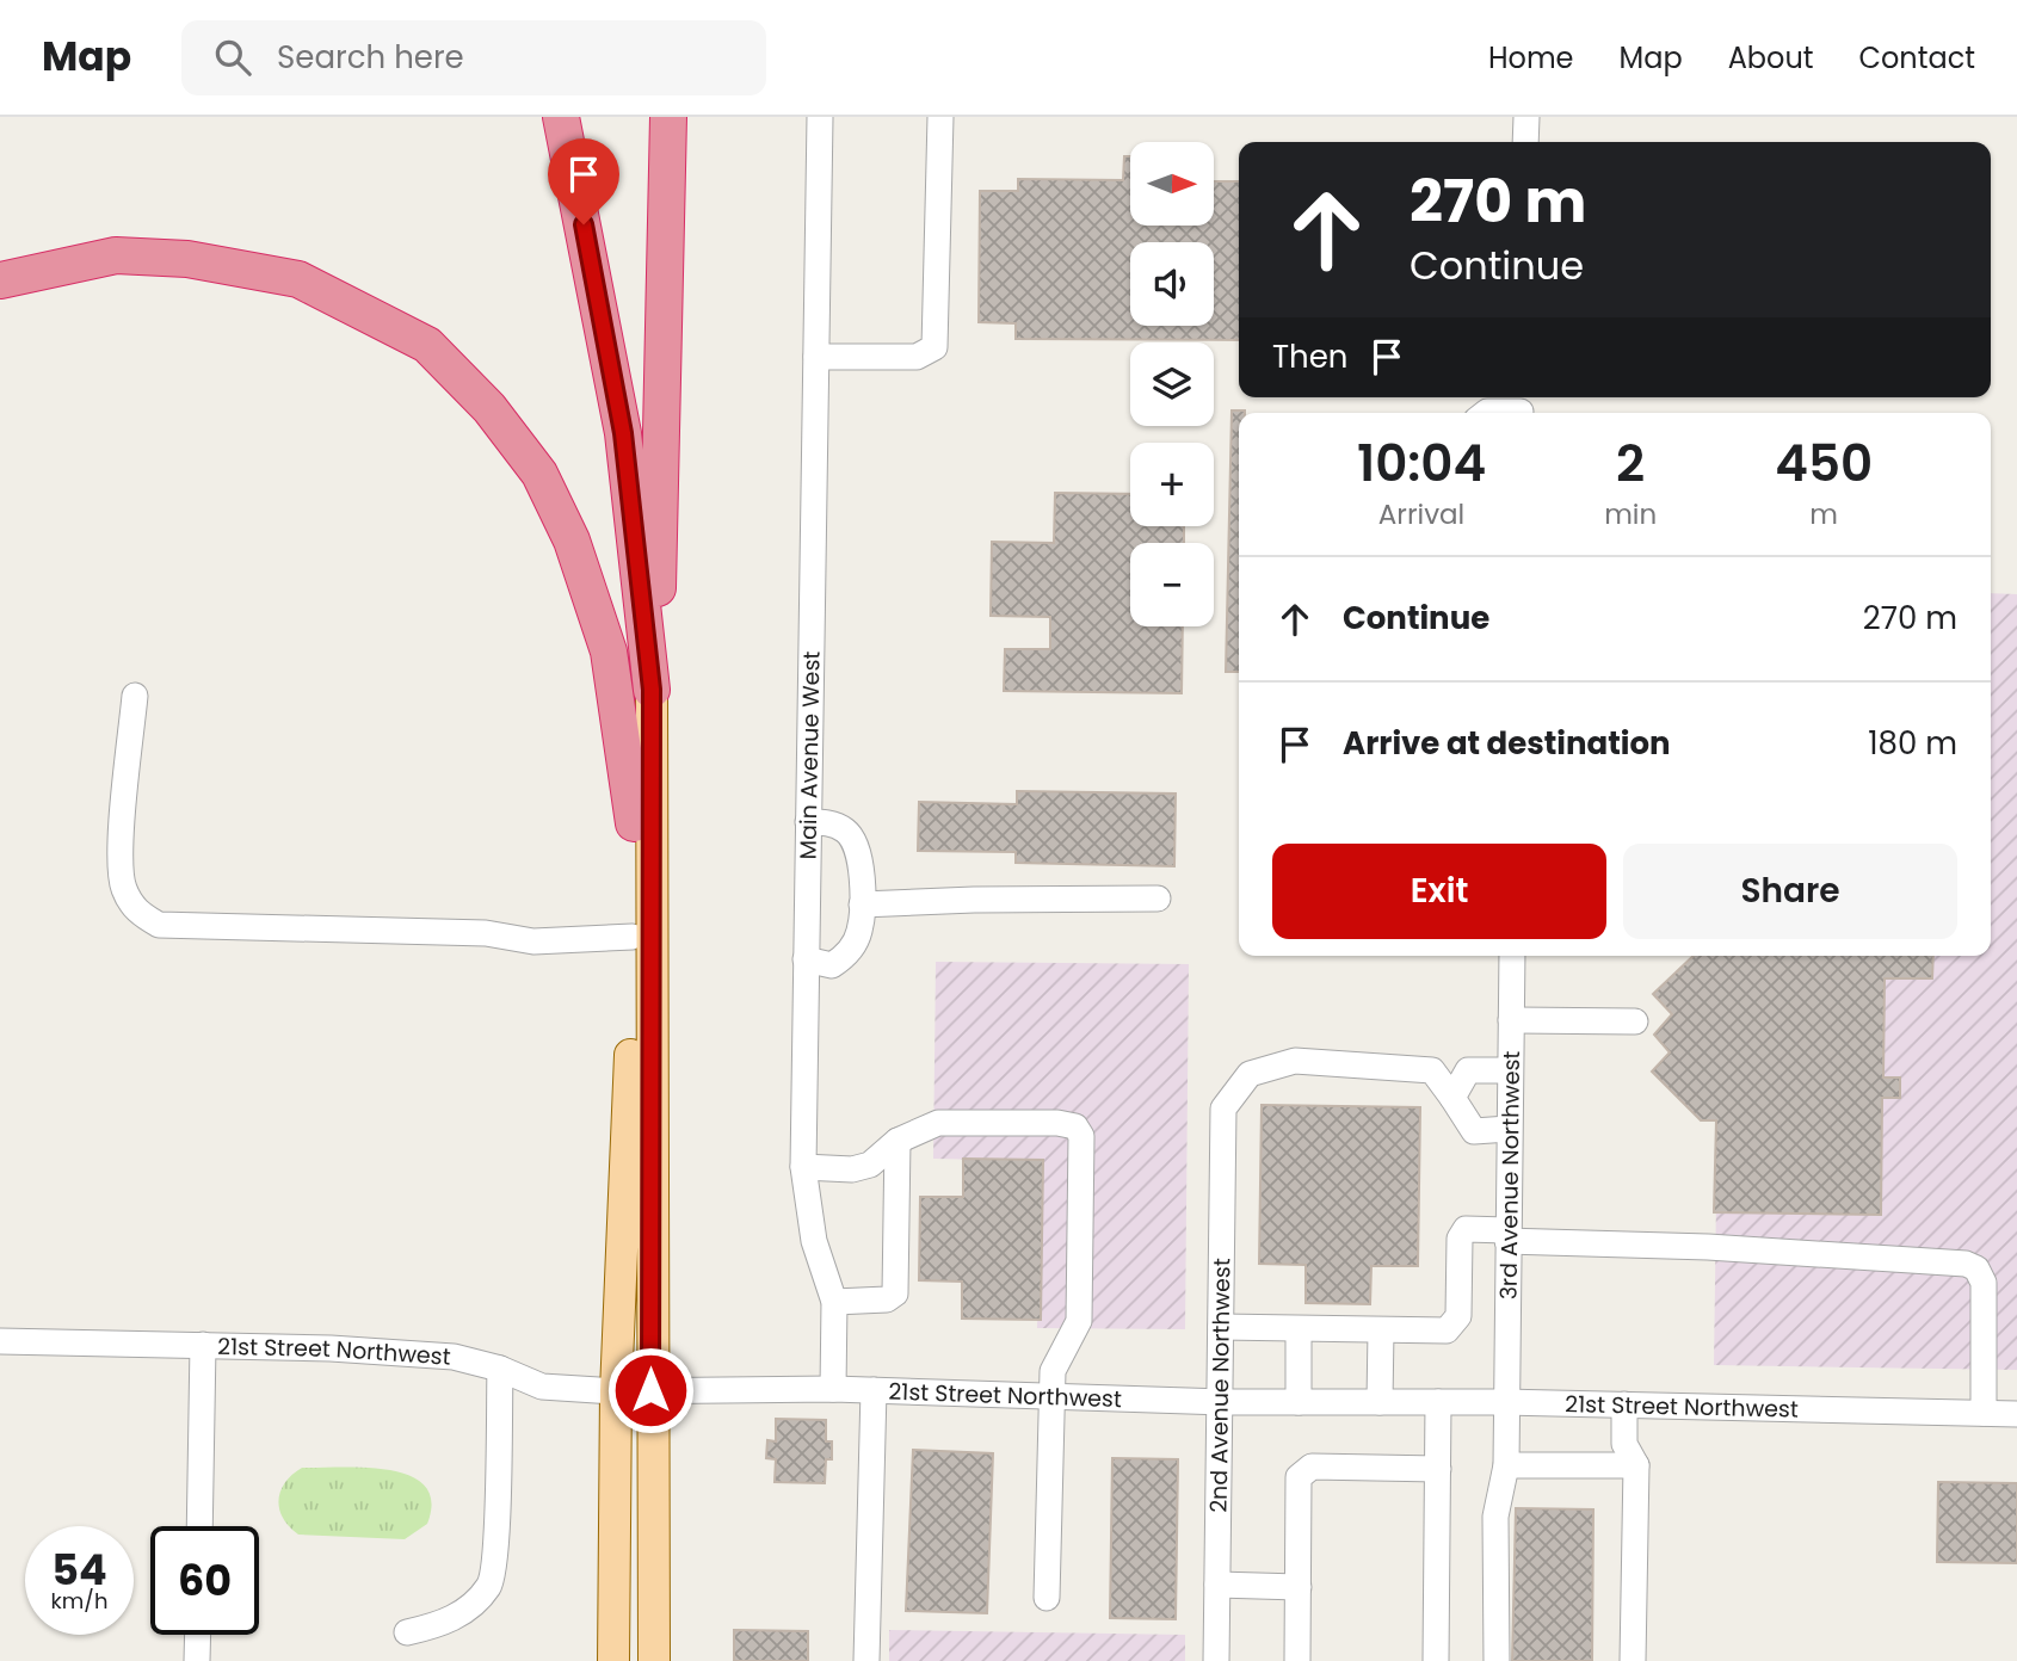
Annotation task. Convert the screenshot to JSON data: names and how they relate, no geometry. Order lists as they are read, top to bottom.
{
  "streets": {
    "street": [
      "Main Avenue West",
      "3rd Avenue Northwest",
      "21st Street Northwest",
      "2nd Avenue Northwest"
    ]
  },
  "crossings": [
    ["Main Avenue West", "21st Street Northwest"],
    ["3rd Avenue Northwest", "21st Street Northwest"],
    ["21st Street Northwest", "2nd Avenue Northwest"]
  ],
  "north": "right",
  "page": {
    "header": "Map",
    "search": "Search here",
    "nav": [
      "Home",
      "Map",
      "About",
      "Contact"
    ],
    "map_buttons": ["+", "−"],
    "turn": ["270 m", "Continue"],
    "then": "Then",
    "eta": [
      "10:04",
      "Arrival",
      "2",
      "min",
      "450",
      "m"
    ],
    "list": [
      {
        "name": "Continue",
        "value": "270 m"
      },
      {
        "name": "Arrive at destination",
        "value": "180 m"
      }
    ],
    "buttons": ["Exit", "Share"],
    "speed": "54 km/h",
    "limit": "60"
  }
}
